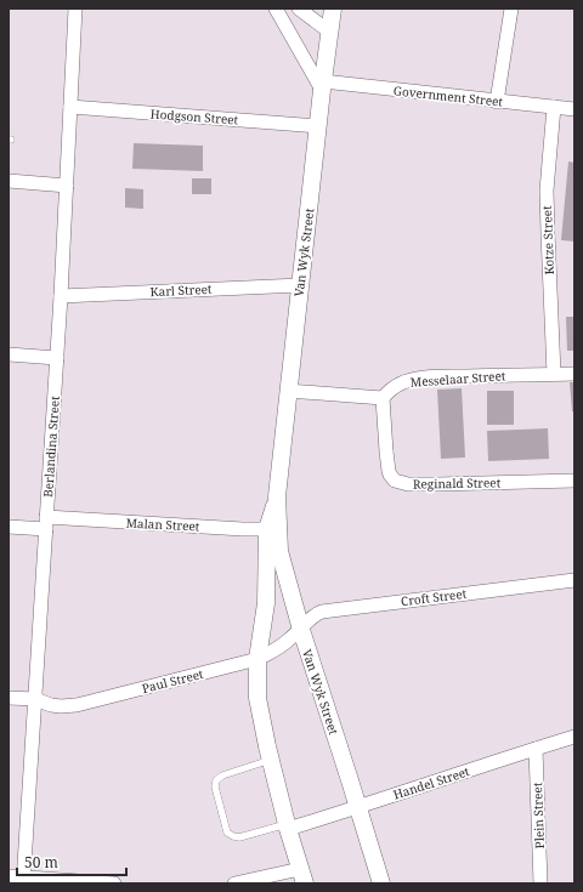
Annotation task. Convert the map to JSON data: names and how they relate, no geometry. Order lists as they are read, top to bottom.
{
  "streets": {
    "street": [
      "Government Street",
      "Hodgson Street",
      "Kotze Street",
      "Van Wyk Street",
      "Karl Street",
      "Messelaar Street",
      "Berlandina Street",
      "Reginald Street",
      "Malan Street",
      "Croft Street",
      "Paul Street",
      "Handel Street",
      "Plein Street"
    ]
  },
  "crossings": [
    ["Government Street", "Kotze Street"],
    ["Government Street", "Van Wyk Street"],
    ["Hodgson Street", "Van Wyk Street"],
    ["Hodgson Street", "Berlandina Street"],
    ["Kotze Street", "Messelaar Street"],
    ["Van Wyk Street", "Karl Street"],
    ["Van Wyk Street", "Malan Street"],
    ["Van Wyk Street", "Croft Street"],
    ["Van Wyk Street", "Paul Street"],
    ["Van Wyk Street", "Handel Street"],
    ["Karl Street", "Berlandina Street"],
    ["Messelaar Street", "Reginald Street"],
    ["Berlandina Street", "Malan Street"],
    ["Berlandina Street", "Paul Street"],
    ["Croft Street", "Paul Street"],
    ["Handel Street", "Plein Street"]
  ],
  "scale_bar": "50 m"
}
